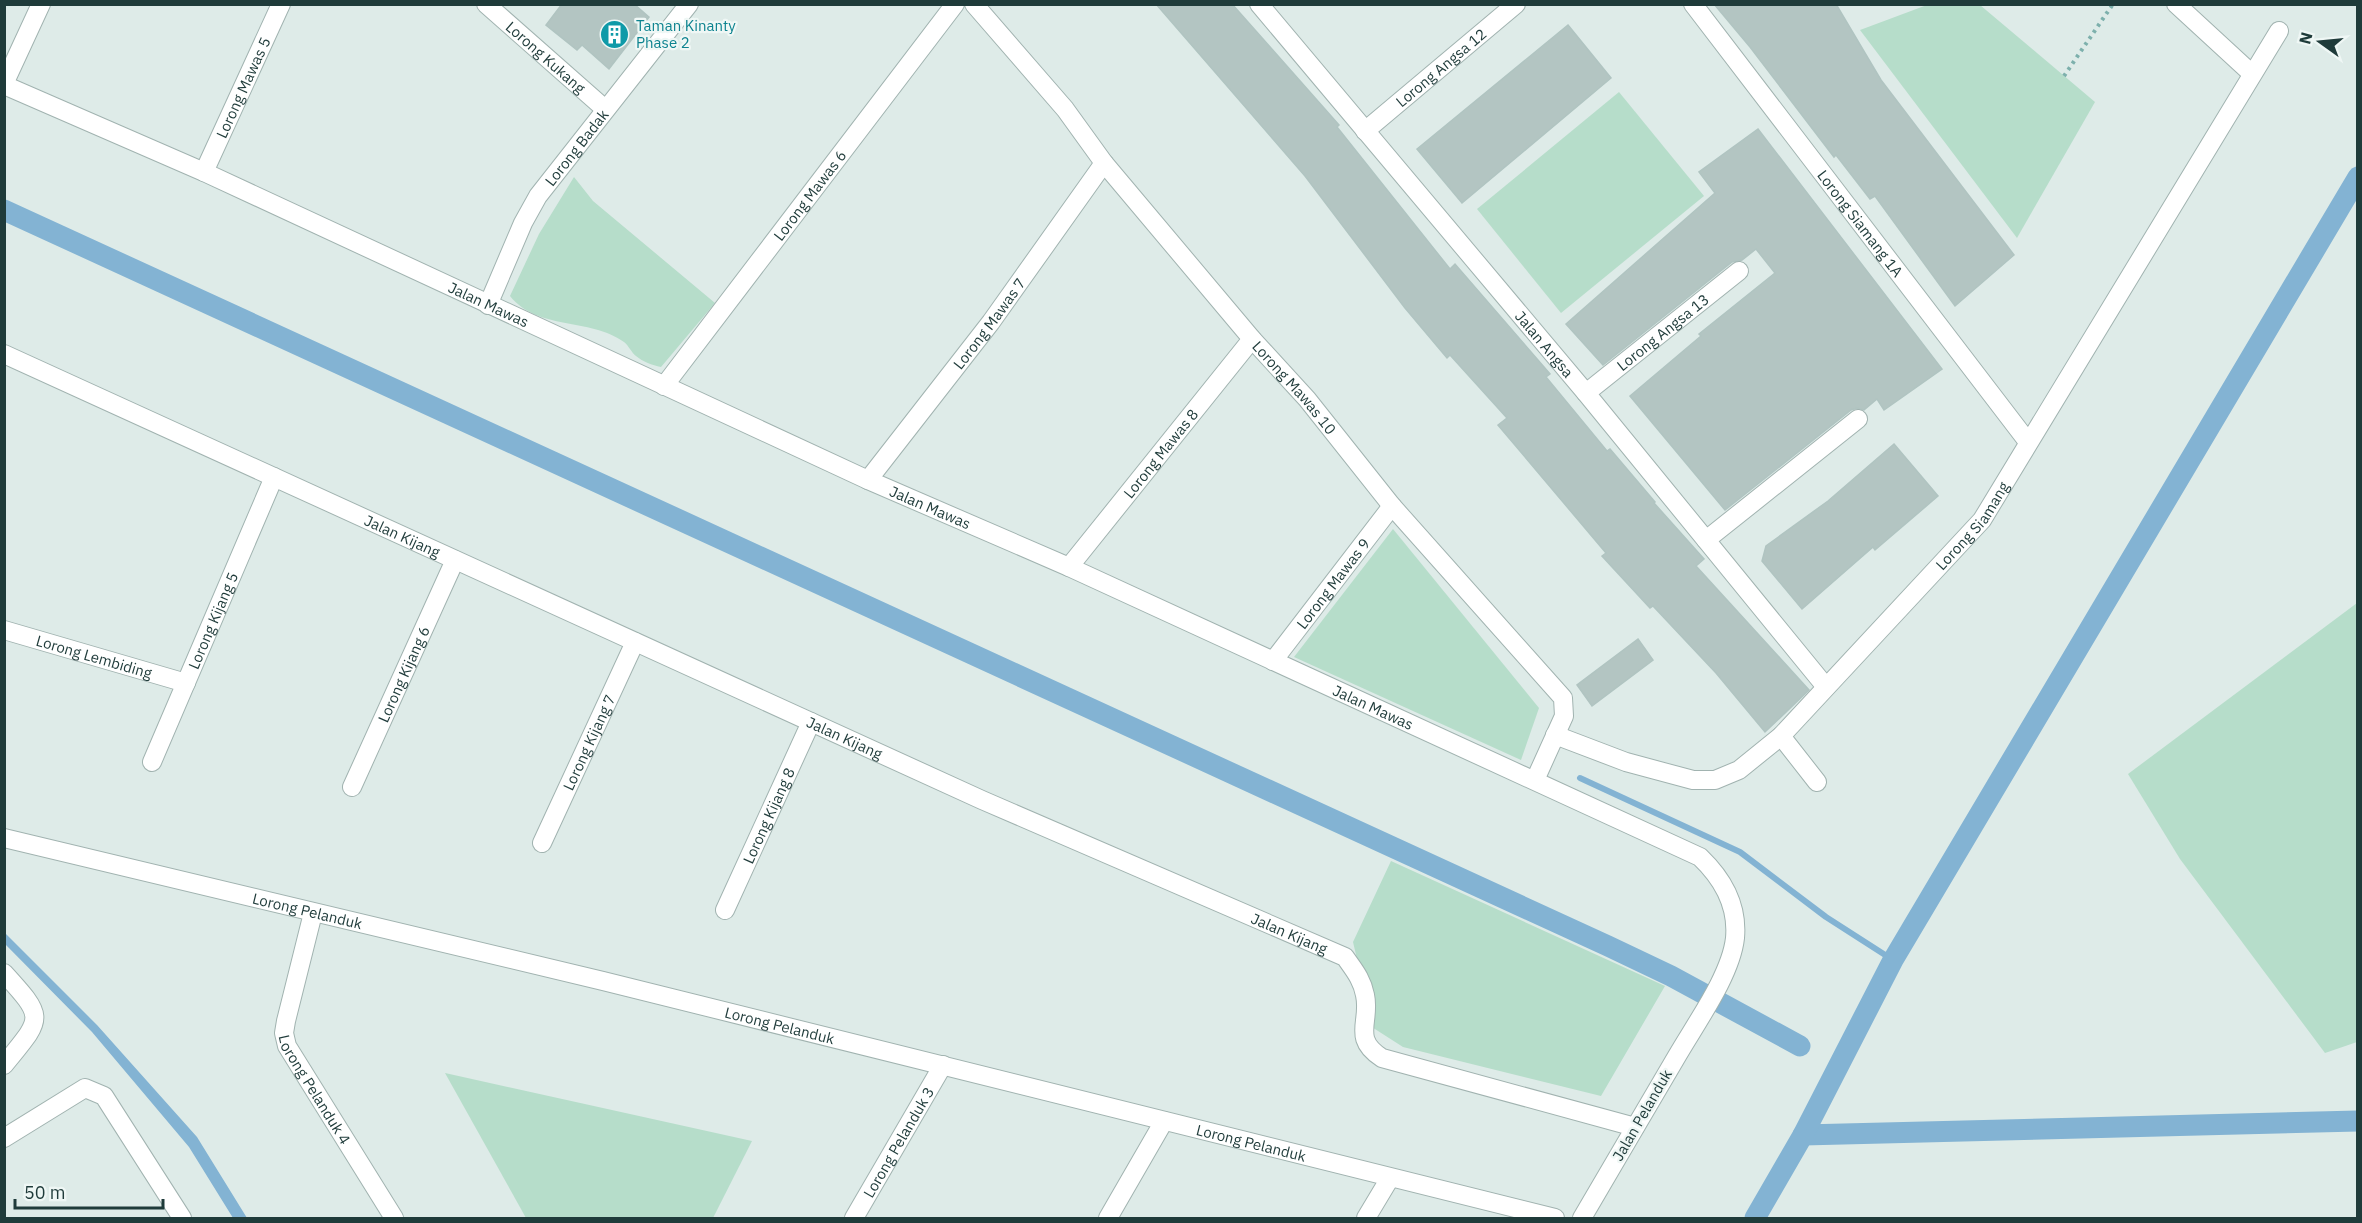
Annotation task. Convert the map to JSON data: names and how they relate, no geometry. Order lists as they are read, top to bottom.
{
  "streets": {
    "street": [
      "Lorong Kukang",
      "Lorong Angsa 12",
      "Lorong Mawas 5",
      "Lorong Badak",
      "Lorong Mawas 6",
      "Lorong Siamang 1A",
      "Jalan Mawas",
      "Lorong Mawas 7",
      "Lorong Angsa 13",
      "Jalan Angsa",
      "Lorong Mawas 10",
      "Lorong Mawas 8",
      "Lorong Siamang",
      "Jalan Kijang",
      "Lorong Mawas 9",
      "Lorong Kijang 5",
      "Lorong Lembiding",
      "Lorong Kijang 6",
      "Lorong Kijang 7",
      "Lorong Kijang 8",
      "Lorong Pelanduk",
      "Lorong Pelanduk 4",
      "Jalan Pelanduk",
      "Lorong Pelanduk 3"
    ]
  },
  "crossings": [
    ["Lorong Kukang", "Lorong Badak"],
    ["Lorong Angsa 12", "Jalan Angsa"],
    ["Lorong Mawas 5", "Jalan Mawas"],
    ["Lorong Badak", "Jalan Mawas"],
    ["Lorong Mawas 6", "Jalan Mawas"],
    ["Lorong Siamang 1A", "Lorong Siamang"],
    ["Jalan Mawas", "Lorong Mawas 7"],
    ["Jalan Mawas", "Lorong Mawas 10"],
    ["Jalan Mawas", "Lorong Mawas 8"],
    ["Jalan Mawas", "Lorong Mawas 9"],
    ["Jalan Mawas", "Jalan Pelanduk"],
    ["Lorong Mawas 7", "Lorong Mawas 10"],
    ["Lorong Angsa 13", "Jalan Angsa"],
    ["Jalan Angsa", "Lorong Siamang"],
    ["Lorong Mawas 10", "Lorong Mawas 8"],
    ["Lorong Mawas 10", "Lorong Siamang"],
    ["Lorong Mawas 10", "Lorong Mawas 9"],
    ["Jalan Kijang", "Lorong Kijang 5"],
    ["Jalan Kijang", "Lorong Kijang 6"],
    ["Jalan Kijang", "Lorong Kijang 7"],
    ["Jalan Kijang", "Lorong Kijang 8"],
    ["Jalan Kijang", "Jalan Pelanduk"],
    ["Lorong Kijang 5", "Lorong Lembiding"],
    ["Lorong Pelanduk", "Lorong Pelanduk 4"],
    ["Lorong Pelanduk", "Lorong Pelanduk 3"]
  ],
  "places": {
    "building": ["Taman Kinanty Phase 2"]
  },
  "scale_bar": "50 m",
  "north": "left"
}
